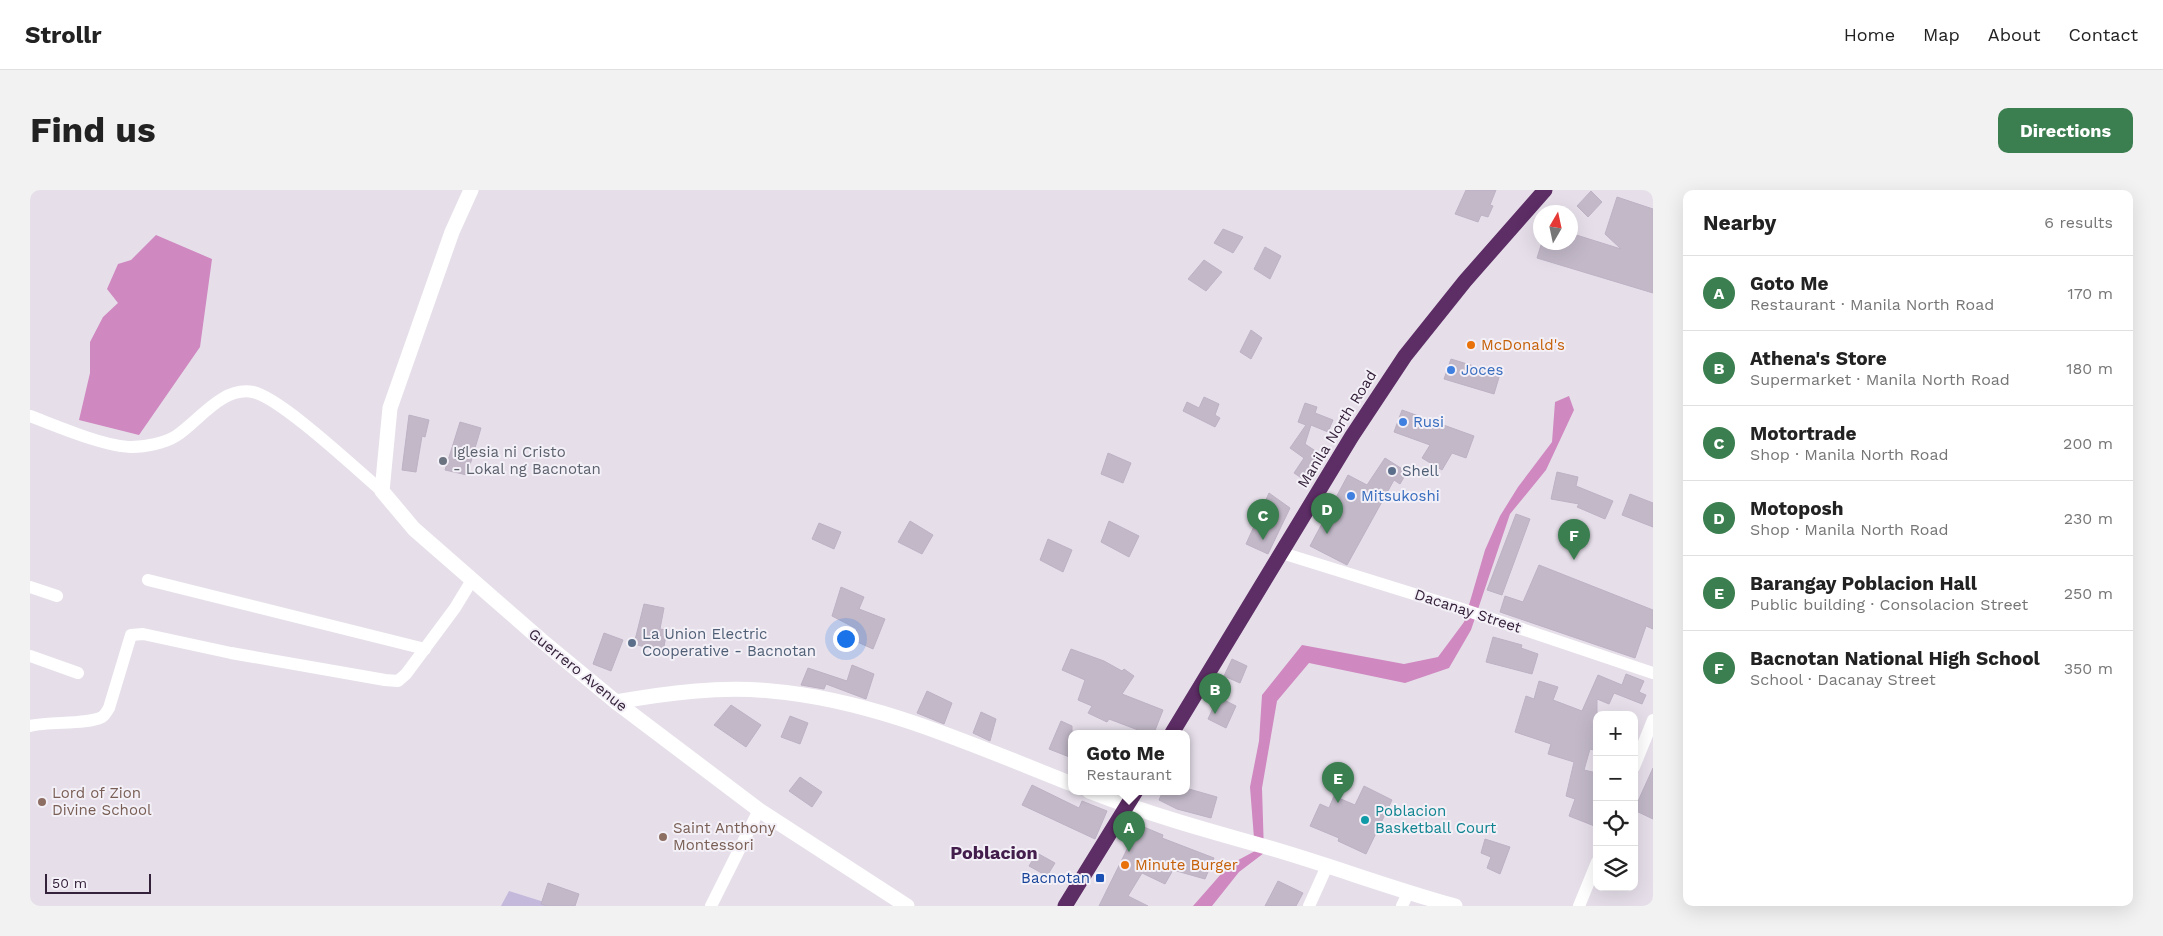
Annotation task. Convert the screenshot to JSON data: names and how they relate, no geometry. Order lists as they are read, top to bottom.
{
  "streets": {
    "highway": ["Manila North Road"],
    "main road": ["Guerrero Avenue"],
    "street": ["Dacanay Street"]
  },
  "crossings": [
    ["Manila North Road", "Dacanay Street"]
  ],
  "districts": ["Poblacion"],
  "places": {
    "other": [
      "McDonald's",
      "Joces",
      "Rusi",
      "Iglesia ni Cristo - Lokal ng Bacnotan",
      "Shell",
      "Mitsukoshi",
      "La Union Electric Cooperative - Bacnotan",
      "Lord of Zion Divine School",
      "Poblacion Basketball Court",
      "Saint Anthony Montessori",
      "Minute Burger"
    ],
    "transit": ["Bacnotan"]
  },
  "scale_bar": "50 m",
  "north": "top",
  "page": {
    "header": "Strollr",
    "nav": [
      "Home",
      "Map",
      "About",
      "Contact"
    ],
    "buttons": "Directions",
    "title": "Find us",
    "heading": ["Nearby", "6 results"],
    "list": [
      {
        "mark": "A",
        "name": "Goto Me",
        "note": "Restaurant · Manila North Road",
        "value": "170 m"
      },
      {
        "mark": "B",
        "name": "Athena's Store",
        "note": "Supermarket · Manila North Road",
        "value": "180 m"
      },
      {
        "mark": "C",
        "name": "Motortrade",
        "note": "Shop · Manila North Road",
        "value": "200 m"
      },
      {
        "mark": "D",
        "name": "Motoposh",
        "note": "Shop · Manila North Road",
        "value": "230 m"
      },
      {
        "mark": "E",
        "name": "Barangay Poblacion Hall",
        "note": "Public building · Consolacion Street",
        "value": "250 m"
      },
      {
        "mark": "F",
        "name": "Bacnotan National High School",
        "note": "School · Dacanay Street",
        "value": "350 m"
      }
    ],
    "pins": [
      "D",
      "C",
      "F",
      "B",
      "E",
      "A"
    ],
    "map_buttons": ["+", "−"],
    "popup": ["Goto Me", "Restaurant"],
    "scale": "50 m"
  }
}
